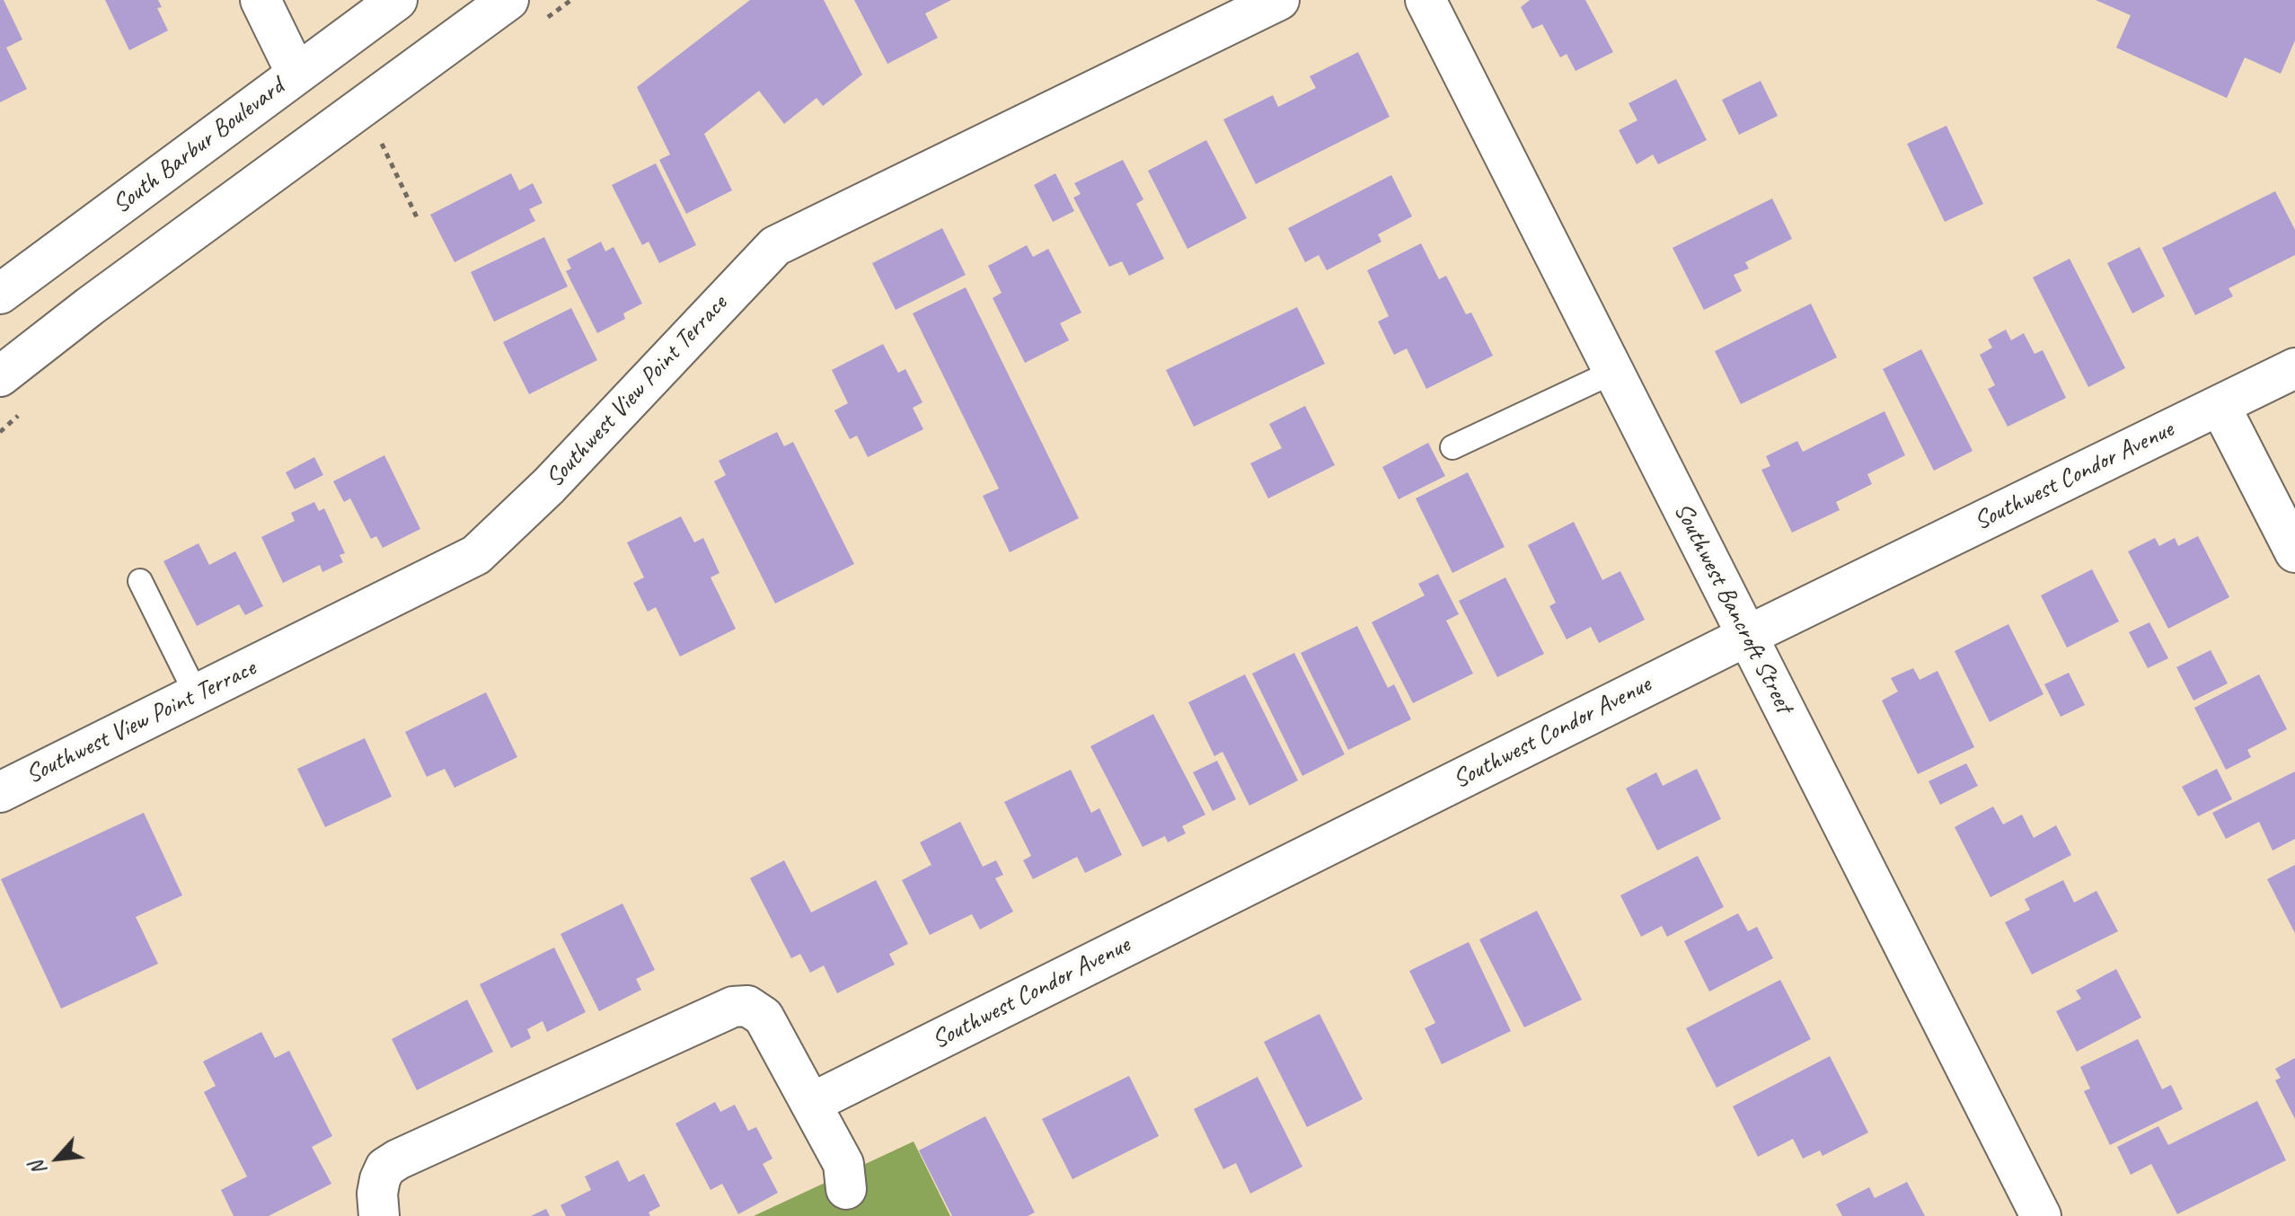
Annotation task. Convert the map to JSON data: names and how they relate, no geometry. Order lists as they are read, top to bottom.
{
  "streets": {
    "street": [
      "South Barbur Boulevard",
      "Southwest View Point Terrace",
      "Southwest Condor Avenue",
      "Southwest Bancroft Street"
    ]
  },
  "crossings": [
    ["Southwest Condor Avenue", "Southwest Bancroft Street"]
  ],
  "north": "bottom left"
}
